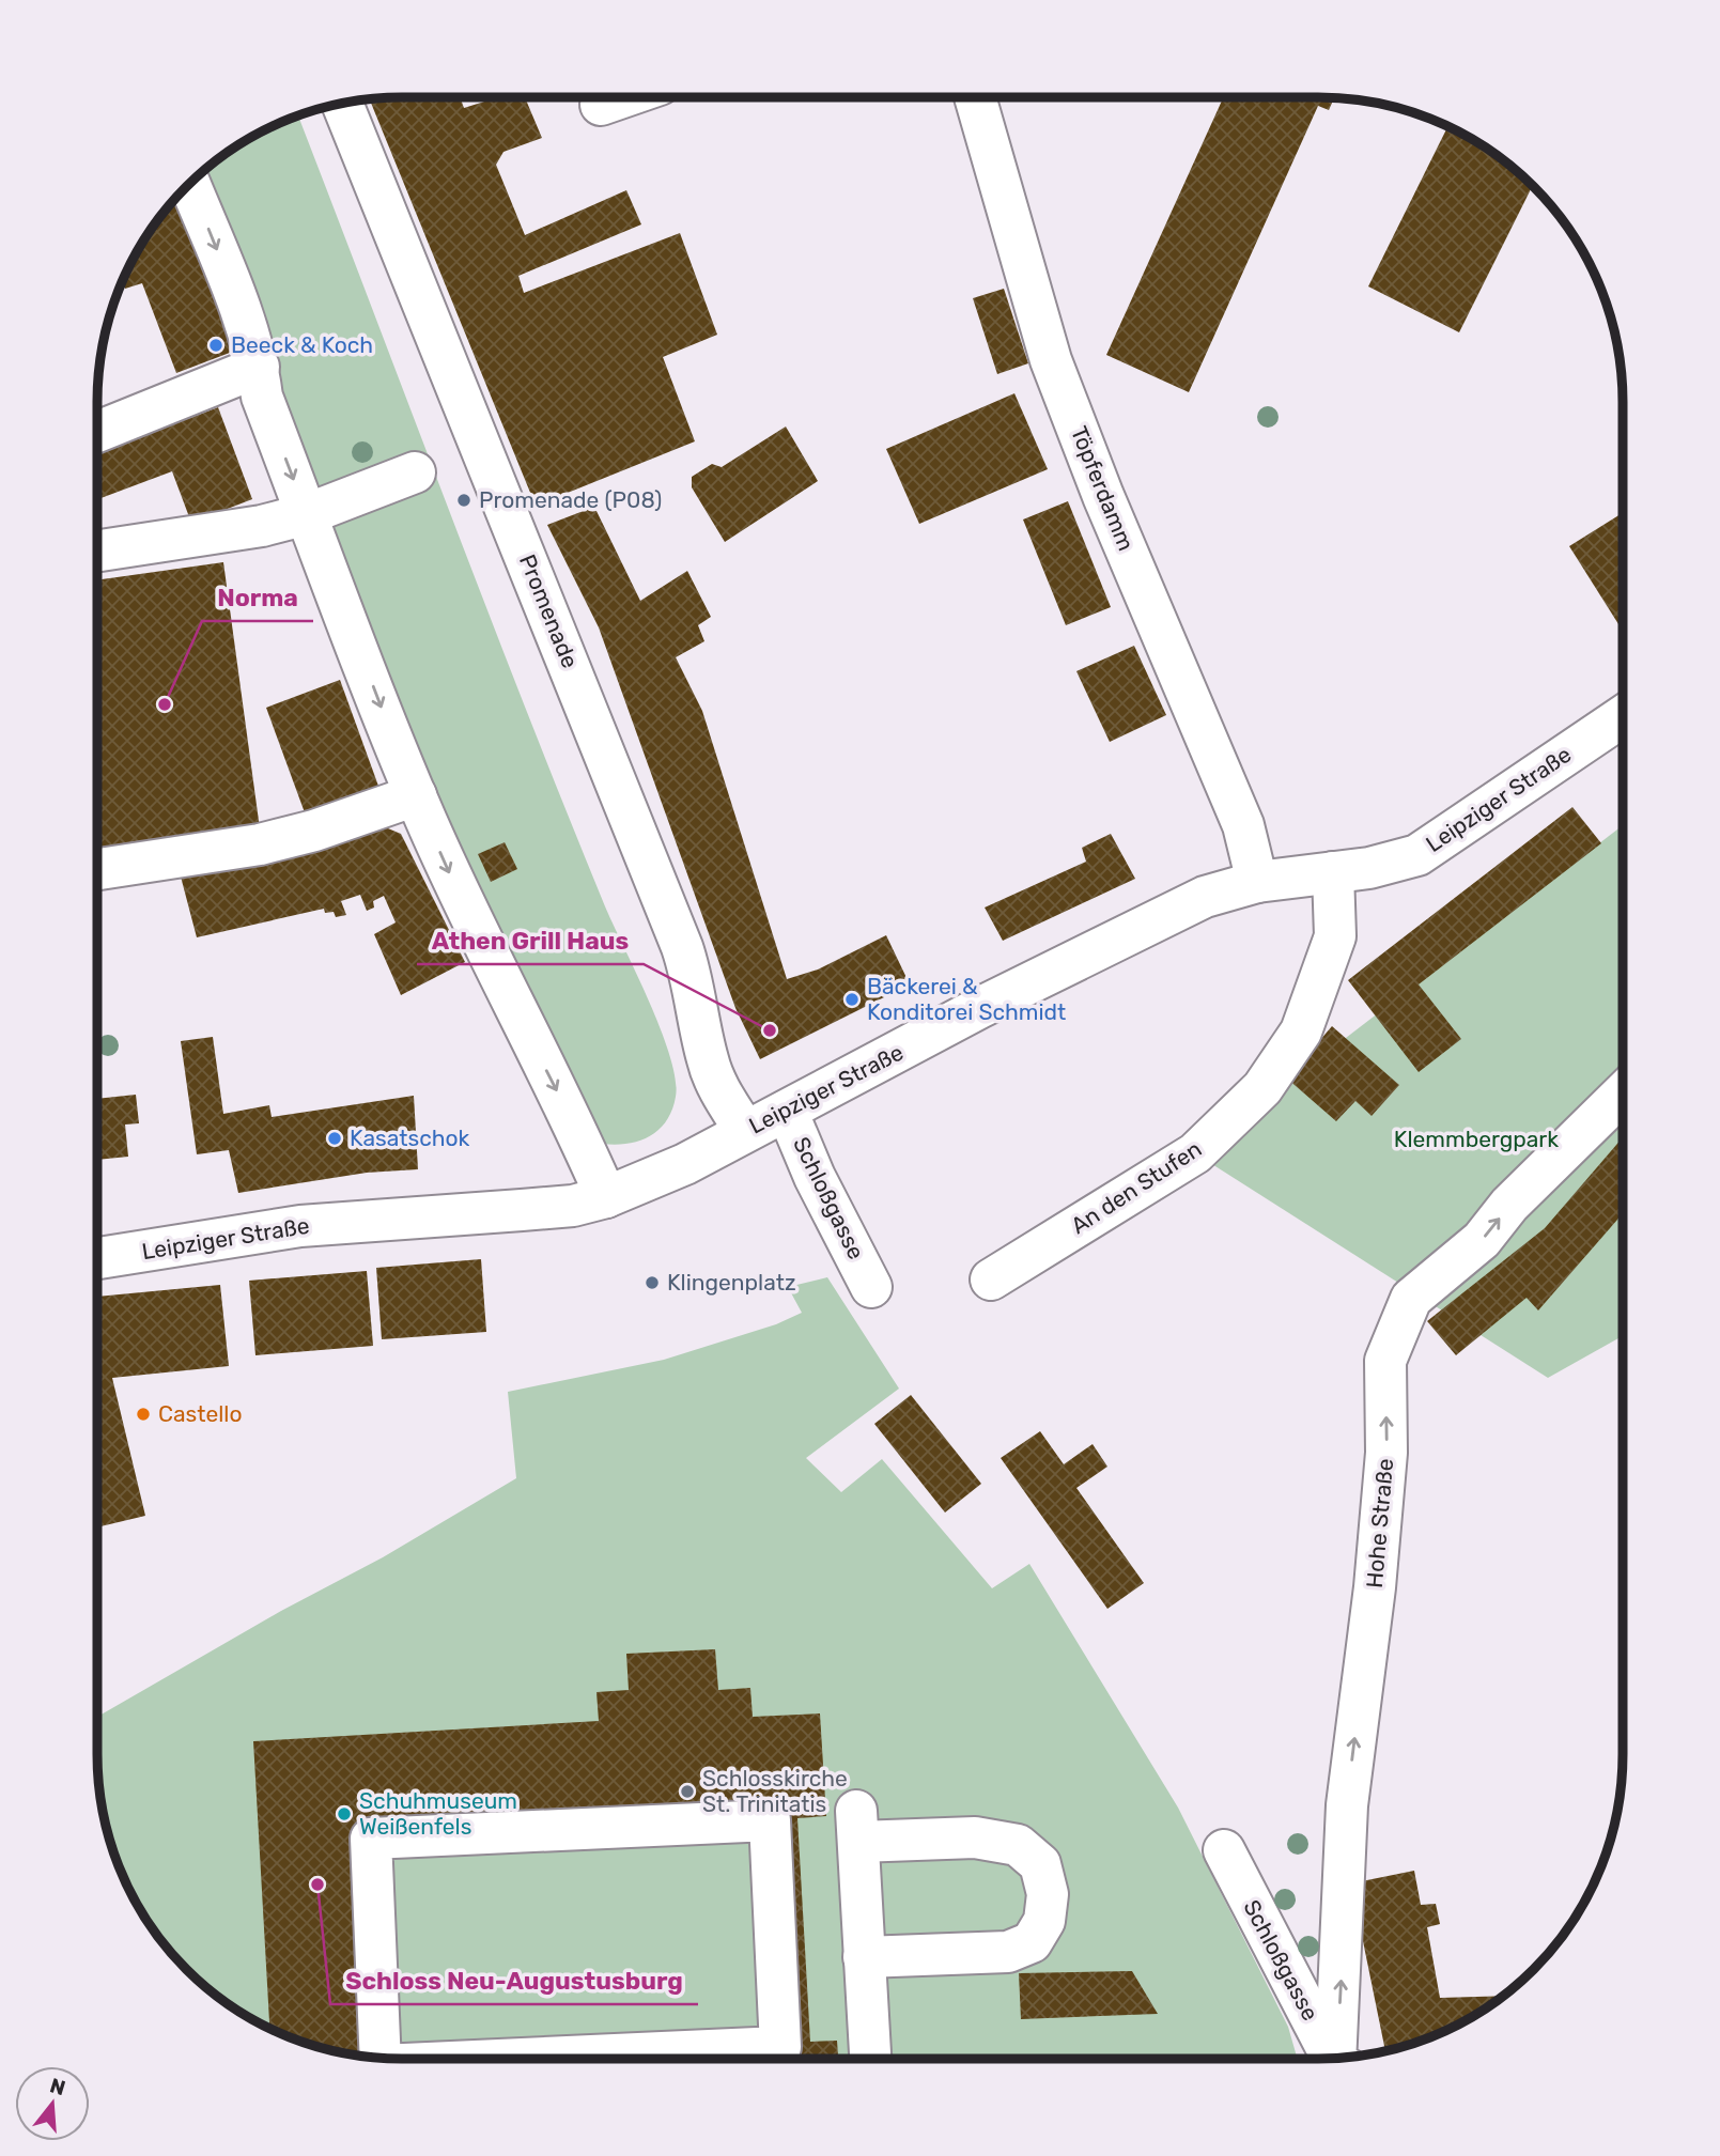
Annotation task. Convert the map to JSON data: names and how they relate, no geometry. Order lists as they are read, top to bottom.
{
  "streets": {
    "street": [
      "Töpferdamm",
      "Promenade",
      "Leipziger Straße",
      "An den Stufen",
      "Schloßgasse",
      "Hohe Straße"
    ]
  },
  "crossings": [
    ["Töpferdamm", "Leipziger Straße"],
    ["Promenade", "Leipziger Straße"],
    ["Leipziger Straße", "An den Stufen"],
    ["Leipziger Straße", "Schloßgasse"]
  ],
  "one_way": ["Hohe Straße"],
  "parks": ["Klemmbergpark"],
  "places": [
    "Beeck & Koch",
    "Promenade (P08)",
    "Norma",
    "Bäckerei & Konditorei Schmidt",
    "Athen Grill Haus",
    "Kasatschok",
    "Klingenplatz",
    "Castello",
    "Schlosskirche St. Trinitatis",
    "Schuhmuseum Weißenfels",
    "Schloss Neu-Augustusburg"
  ],
  "north": "top"
}
